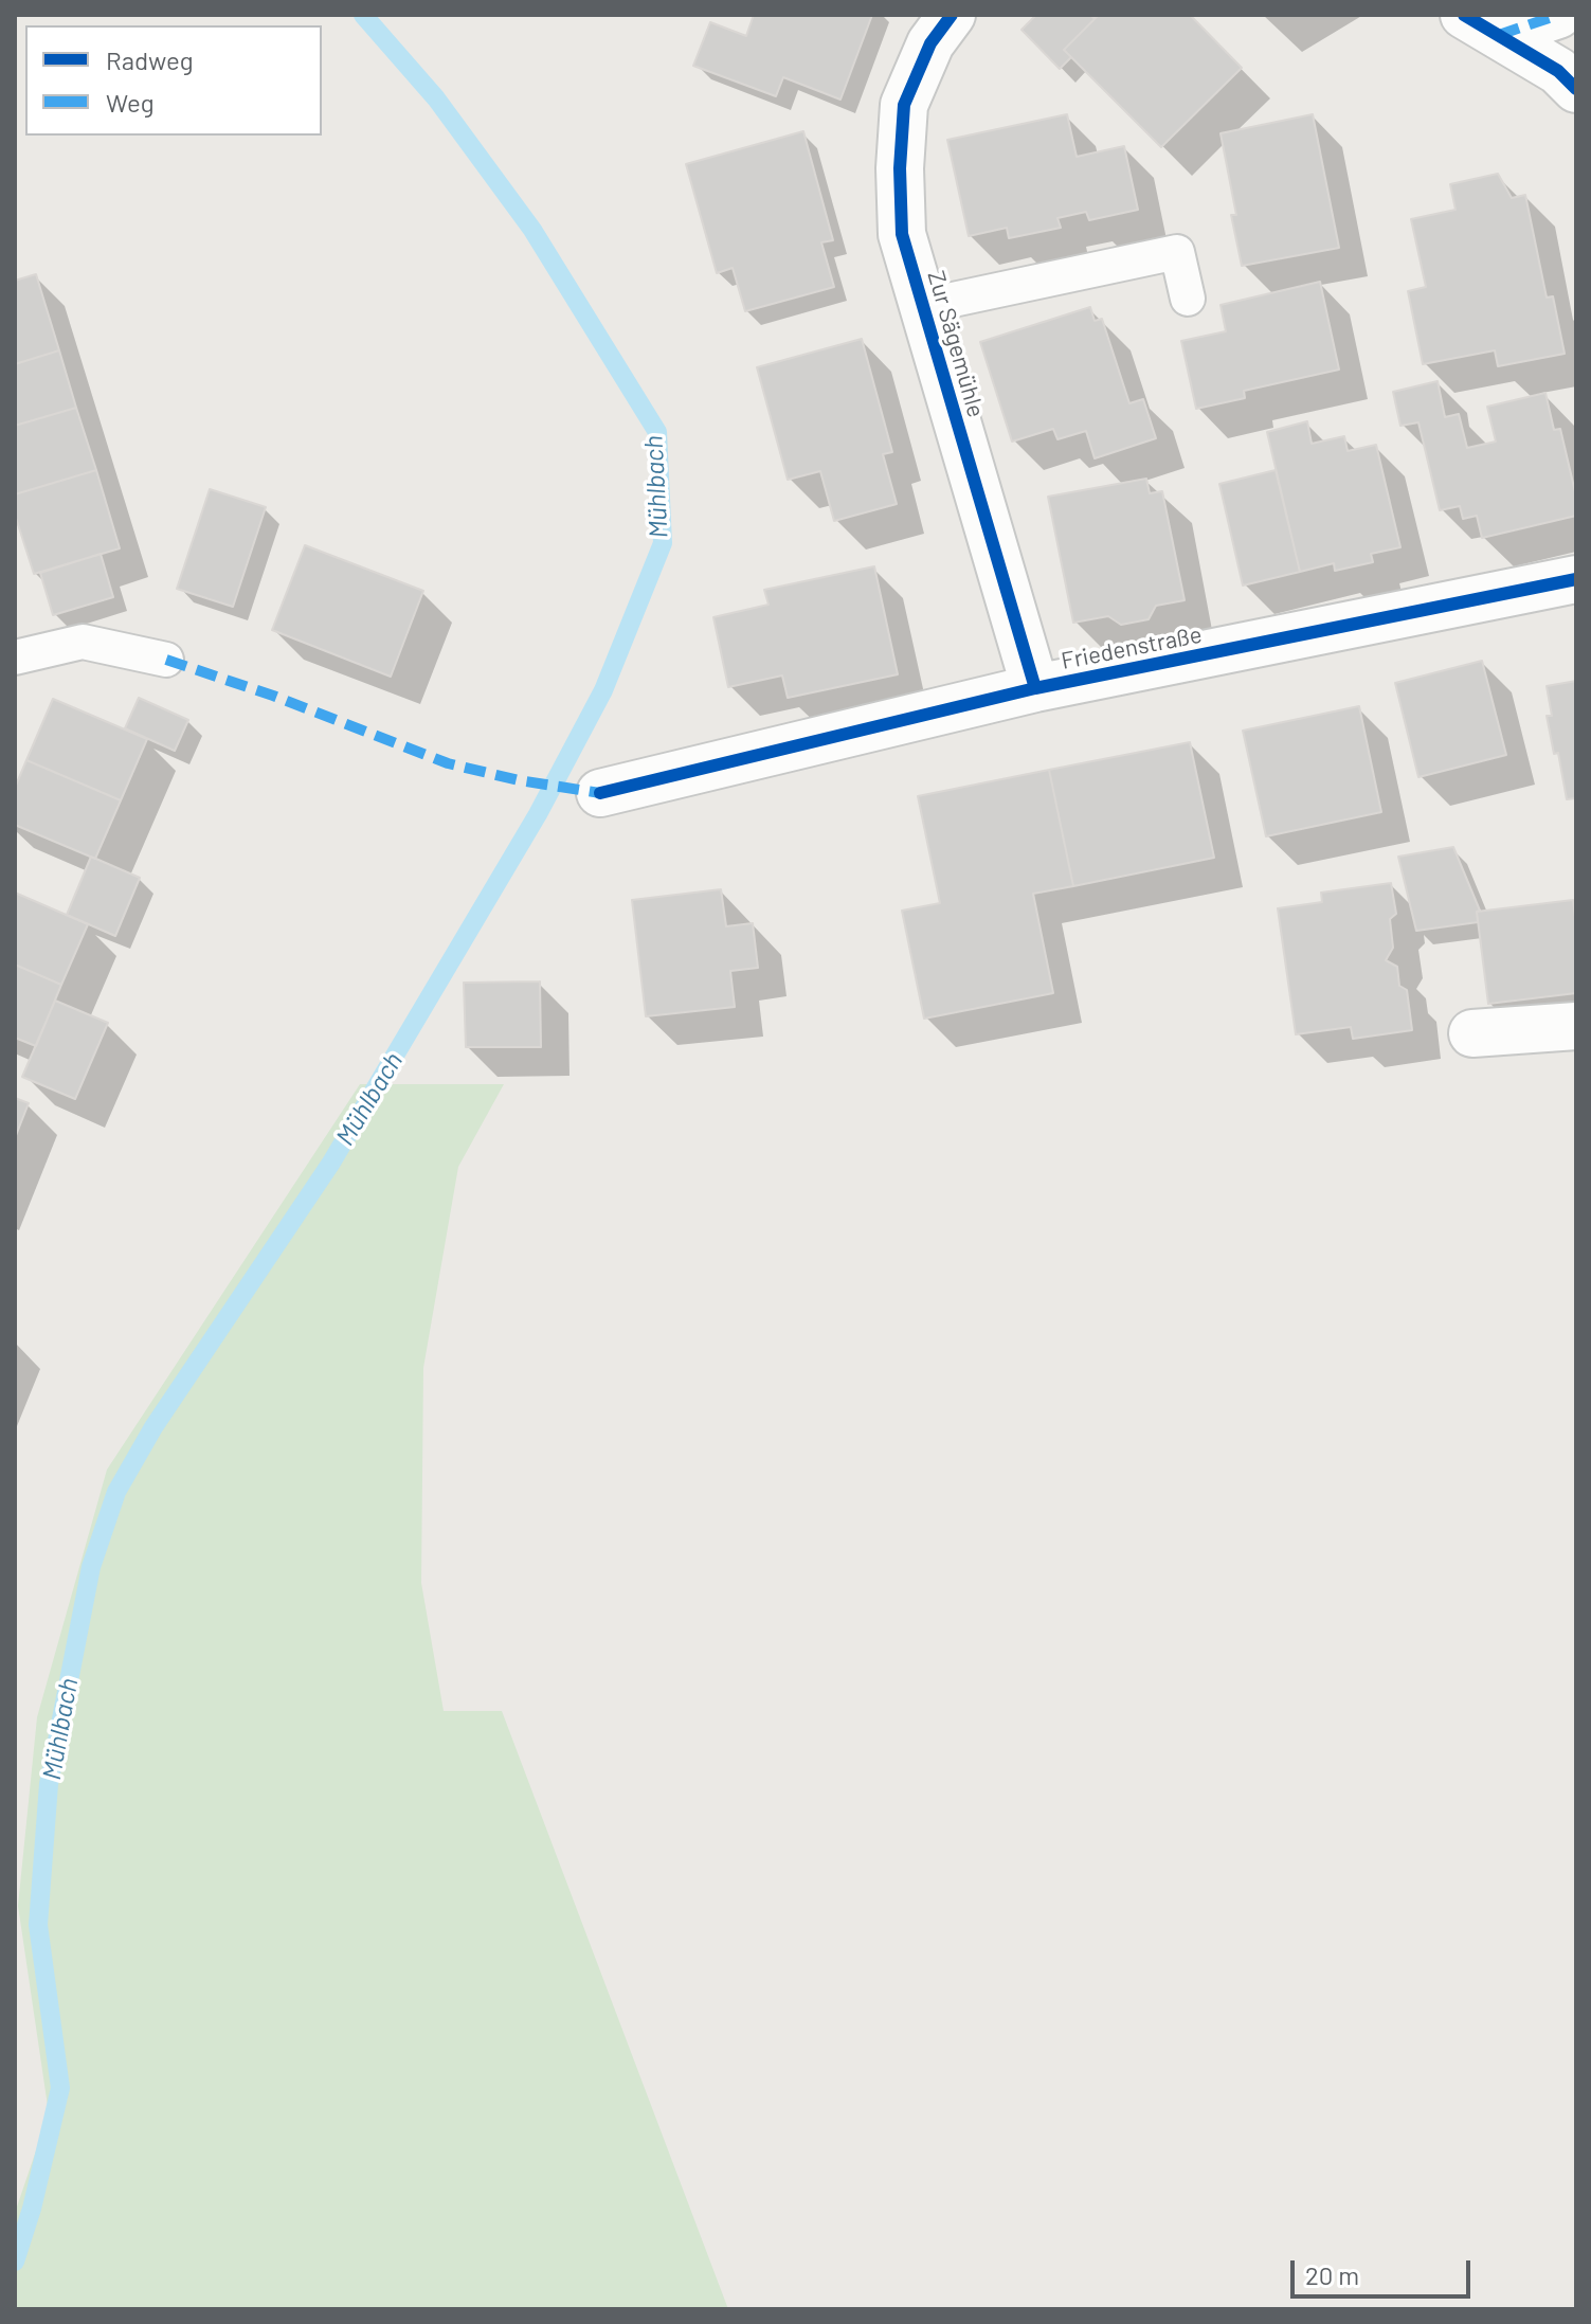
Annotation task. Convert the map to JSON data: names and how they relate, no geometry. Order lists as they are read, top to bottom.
{
  "streets": {
    "street": ["Zur Sägemühle", "Friedenstraße"]
  },
  "crossings": [
    ["Zur Sägemühle", "Friedenstraße"]
  ],
  "water": ["Mühlbach"],
  "legend": ["Radweg", "Weg"],
  "scale_bar": "20 m"
}
